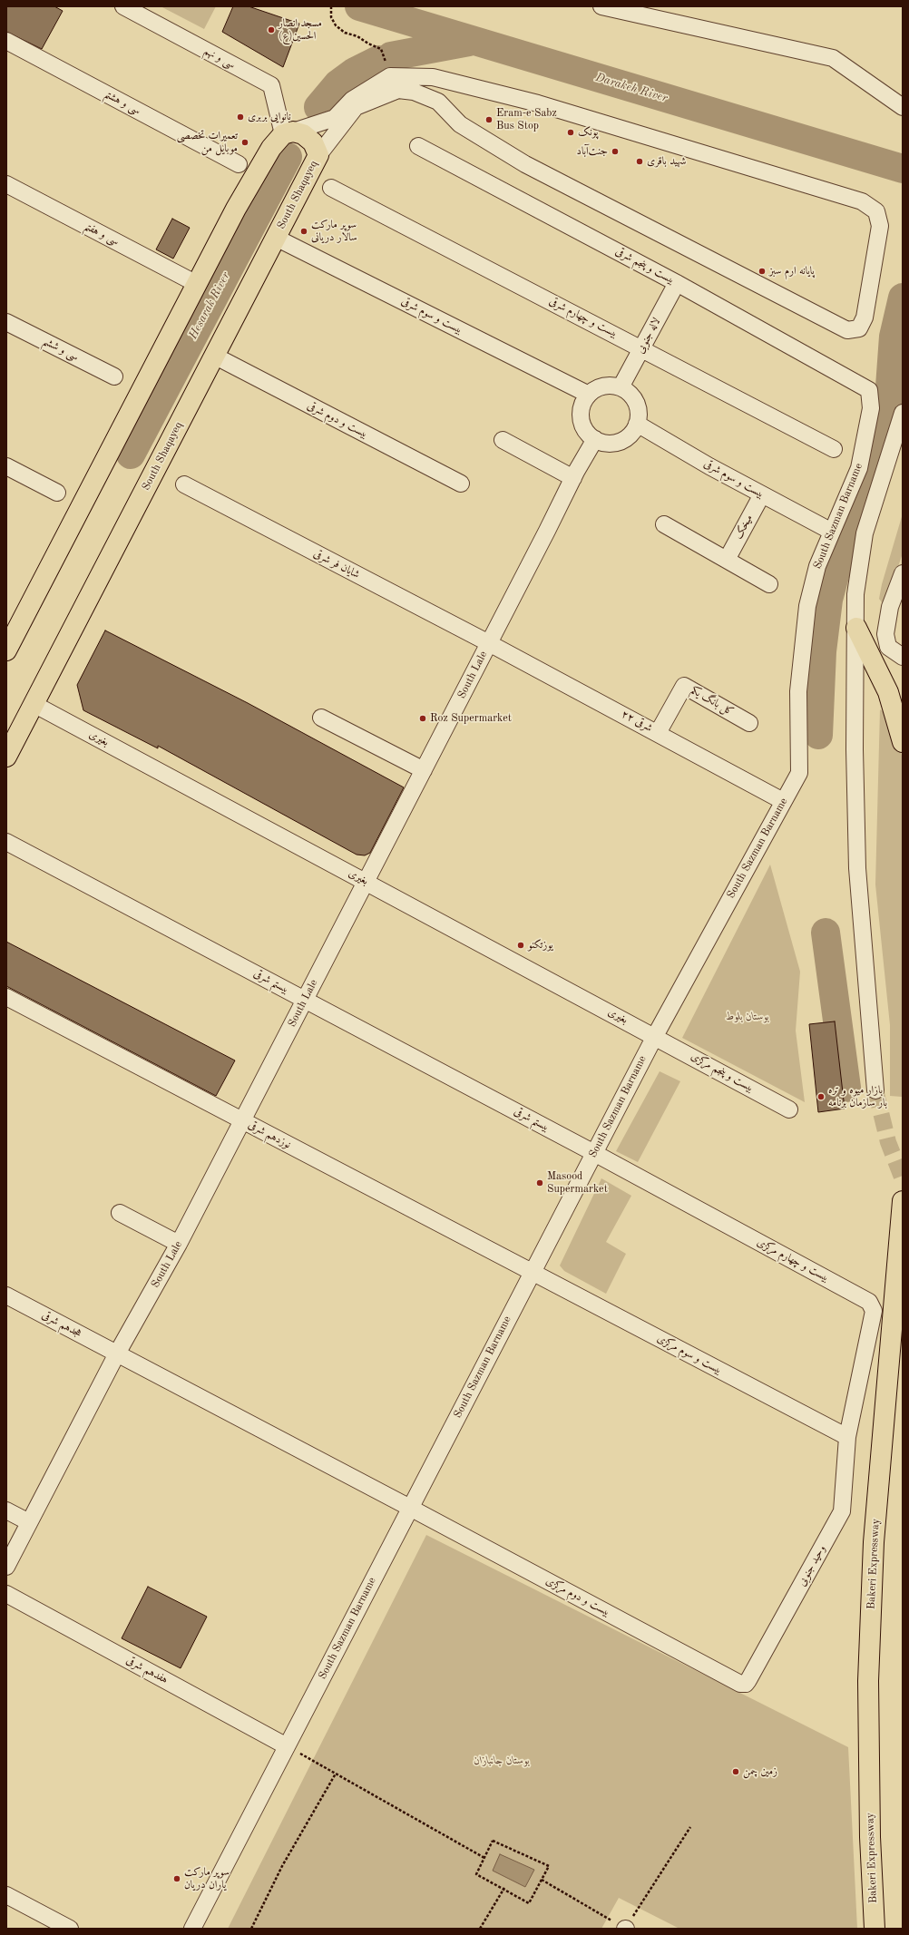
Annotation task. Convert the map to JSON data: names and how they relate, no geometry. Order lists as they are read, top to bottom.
{
  "streets": {
    "main road": ["South Shaqayeq", "Bakeri Expressway"],
    "street": [
      "سی و نهم",
      "سی و هشتم",
      "سی و هفتم",
      "بیست و پنجم شرقی",
      "بیست و سوم شرقی",
      "بیست و چهارم شرقی",
      "لاله جنوبی",
      "سی و ششم",
      "بیست و دوم شرقی",
      "South Sazman Barname",
      "میخک",
      "شایان فر شرقی",
      "South Lale",
      "کل بانگ یکم",
      "۲۲ شرقی",
      "بغیری",
      "بیستم شرقی",
      "بیست و پنجم مرکزی",
      "نوزدهم شرقی",
      "بیست و چهارم مرکزی",
      "هجدهم شرقی",
      "بیست و سوم مرکزی",
      "وحید جنوبی",
      "بیست و دوم مرکزی",
      "هفدهم شرقی"
    ]
  },
  "crossings": [
    ["South Shaqayeq", "بیست و سوم شرقی"],
    ["South Shaqayeq", "بیست و دوم شرقی"],
    ["South Shaqayeq", "بغیری"],
    ["بیست و پنجم شرقی", "لاله جنوبی"],
    ["بیست و پنجم شرقی", "South Sazman Barname"],
    ["بیست و سوم شرقی", "لاله جنوبی"],
    ["بیست و سوم شرقی", "South Sazman Barname"],
    ["بیست و سوم شرقی", "میخک"],
    ["بیست و سوم شرقی", "South Lale"],
    ["بیست و چهارم شرقی", "لاله جنوبی"],
    ["لاله جنوبی", "South Lale"],
    ["South Sazman Barname", "۲۲ شرقی"],
    ["South Sazman Barname", "بغیری"],
    ["South Sazman Barname", "بیستم شرقی"],
    ["South Sazman Barname", "بیست و پنجم مرکزی"],
    ["South Sazman Barname", "نوزدهم شرقی"],
    ["South Sazman Barname", "بیست و چهارم مرکزی"],
    ["South Sazman Barname", "هجدهم شرقی"],
    ["South Sazman Barname", "بیست و سوم مرکزی"],
    ["South Sazman Barname", "بیست و دوم مرکزی"],
    ["South Sazman Barname", "هفدهم شرقی"],
    ["شایان فر شرقی", "South Lale"],
    ["شایان فر شرقی", "۲۲ شرقی"],
    ["South Lale", "۲۲ شرقی"],
    ["South Lale", "بغیری"],
    ["South Lale", "بیستم شرقی"],
    ["South Lale", "نوزدهم شرقی"],
    ["South Lale", "هجدهم شرقی"],
    ["کل بانگ یکم", "۲۲ شرقی"],
    ["بغیری", "بیست و پنجم مرکزی"],
    ["بیستم شرقی", "بیست و چهارم مرکزی"],
    ["نوزدهم شرقی", "بیست و سوم مرکزی"],
    ["بیست و چهارم مرکزی", "بیست و سوم مرکزی"],
    ["بیست و چهارم مرکزی", "وحید جنوبی"],
    ["هجدهم شرقی", "بیست و دوم مرکزی"],
    ["بیست و سوم مرکزی", "وحید جنوبی"],
    ["وحید جنوبی", "بیست و دوم مرکزی"]
  ],
  "water": ["Darakeh River", "Hesarak River"],
  "parks": ["بوستان بلوط", "بوستان جانبازان"],
  "places": [
    "مسجد انصار الحسین(ع)",
    "نانوایی بربری",
    "Eram-e Sabz Bus Stop",
    "پونک",
    "تعمیرات تخصصی موبایل من",
    "جنت‌آباد",
    "شهید باقری",
    "سوپر مارکت سالار دریانی",
    "پایانه ارم سبز",
    "Roz Supermarket",
    "یوزتکنو",
    "بازار میوه و تره بار سازمان برنامه",
    "Masood Supermarket",
    "زمین چمن",
    "سوپر مارکت یاران دریان"
  ]
}
